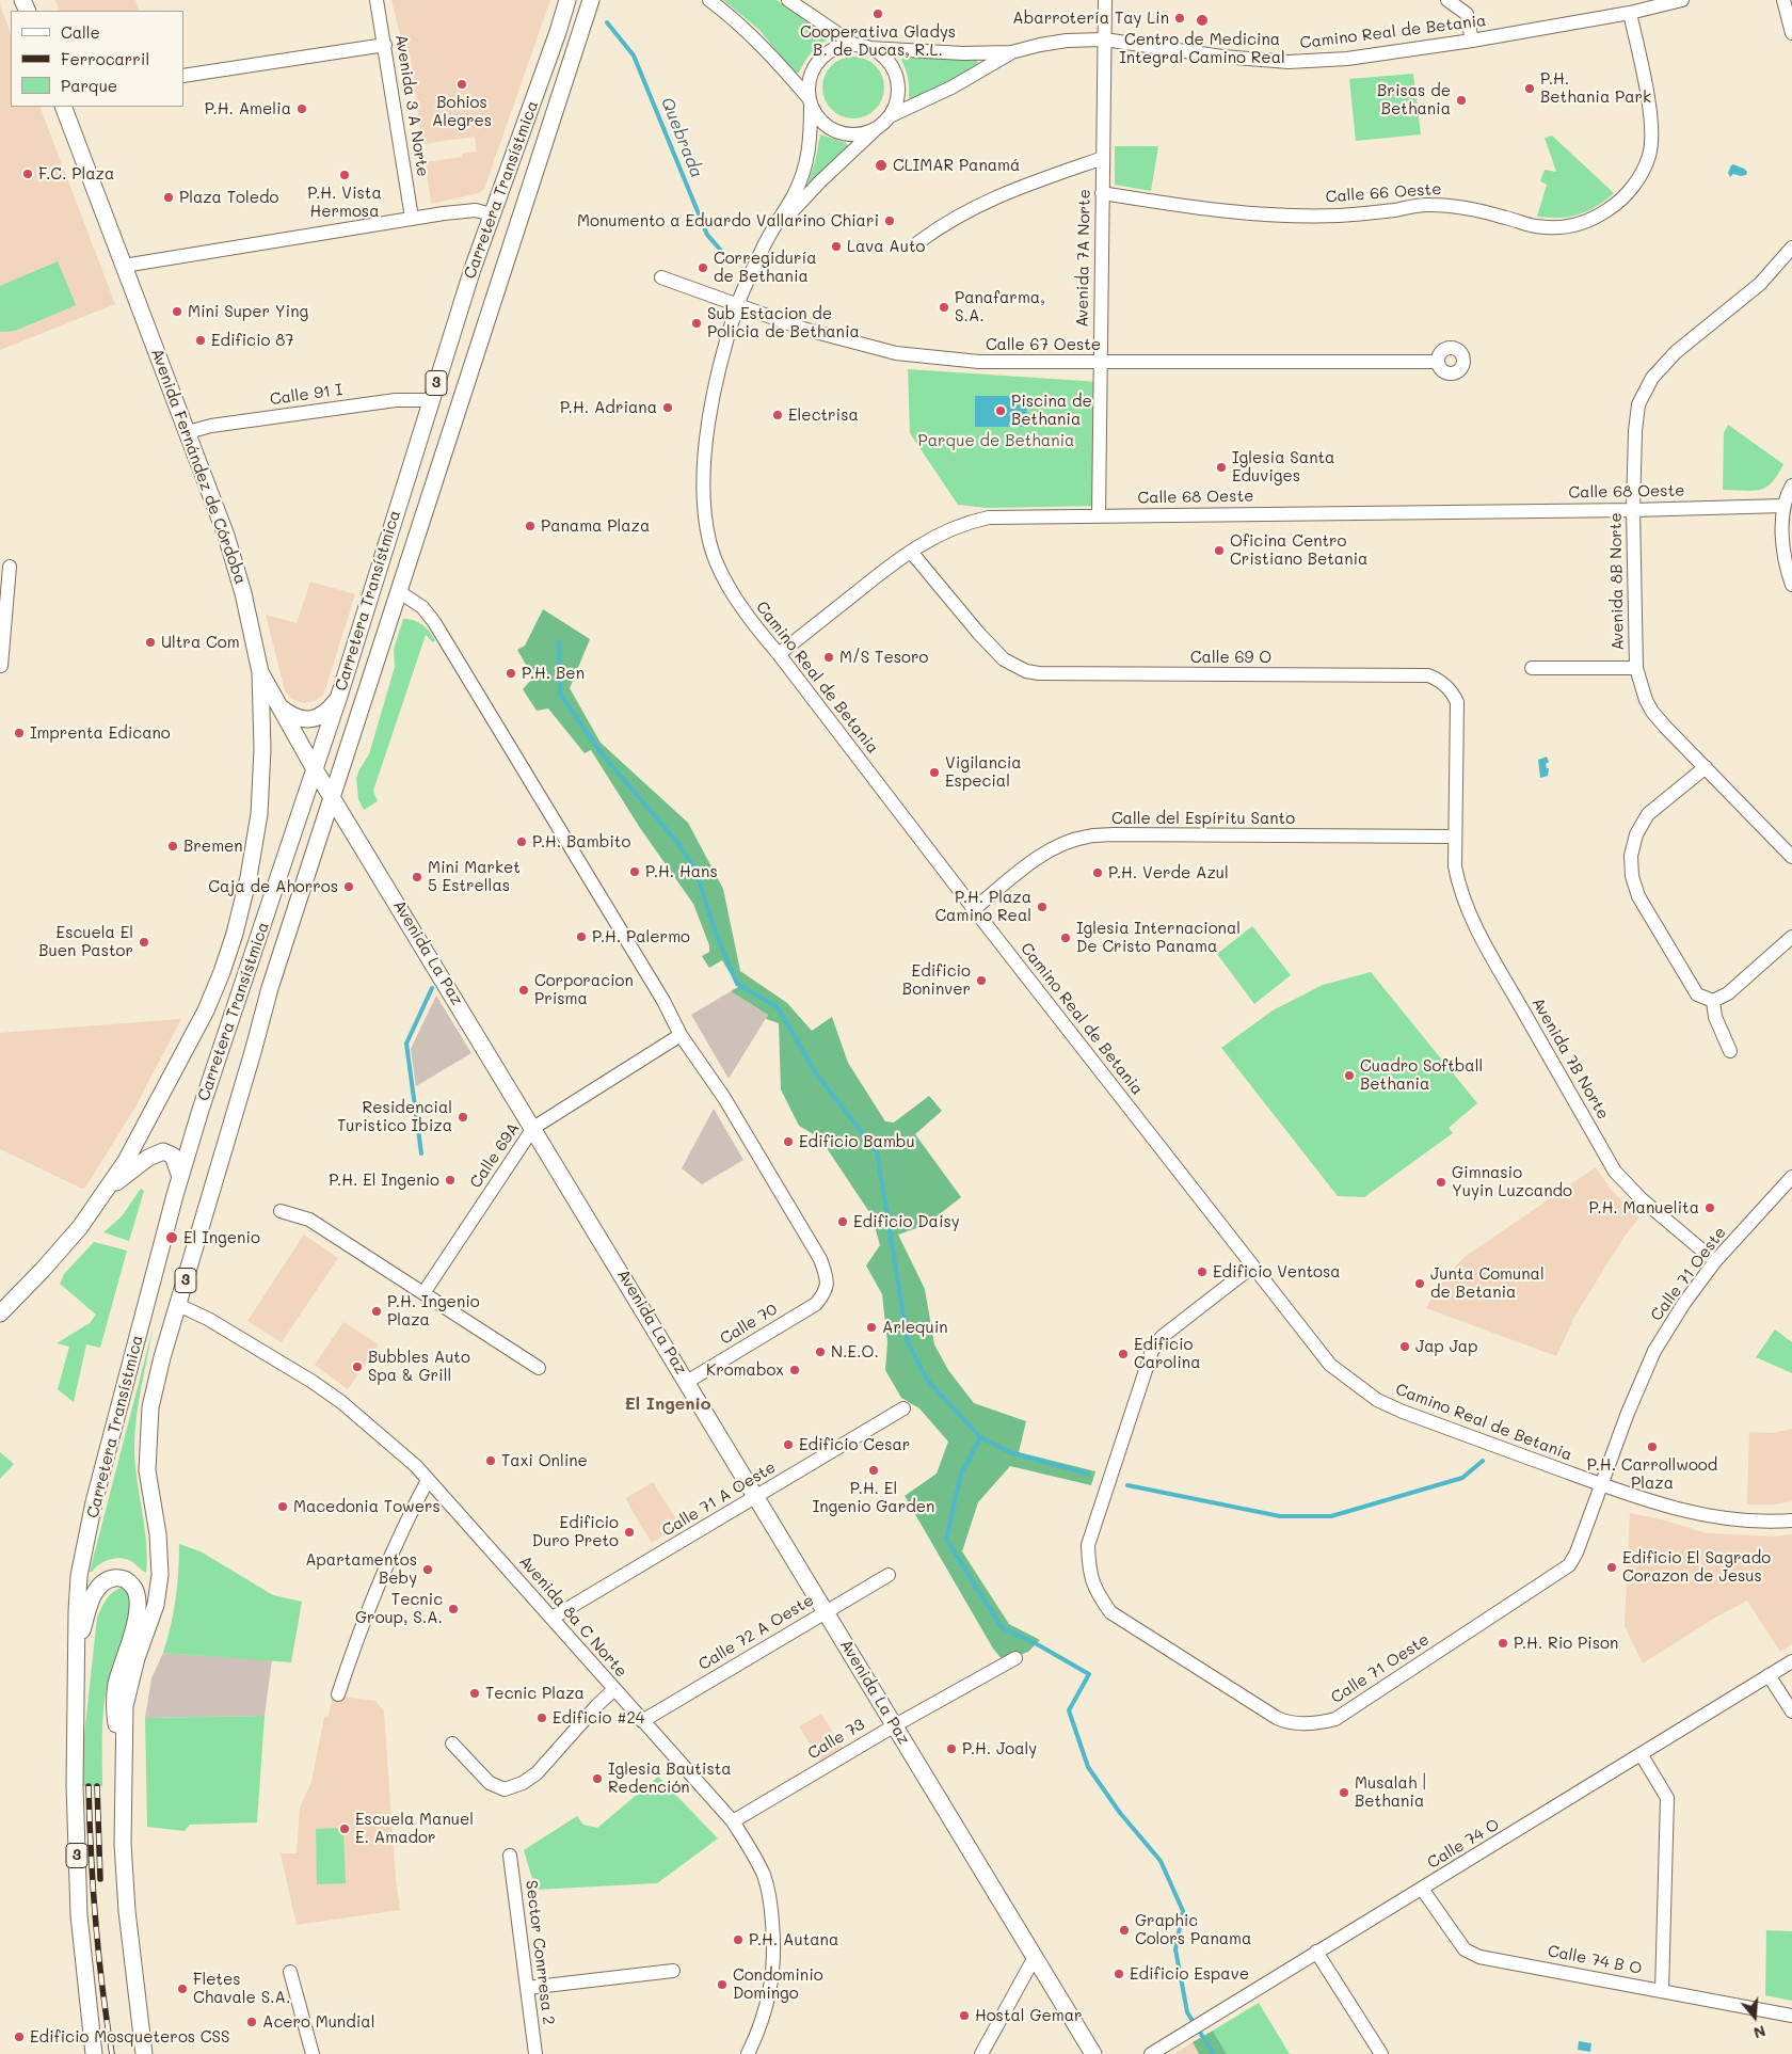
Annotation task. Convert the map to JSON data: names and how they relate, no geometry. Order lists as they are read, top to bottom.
{
  "streets": {
    "main road": [
      "Carretera Transístmica",
      "3",
      "Avenida Fernández de Córdoba",
      "Avenida La Paz"
    ],
    "street": [
      "Camino Real de Betania",
      "Avenida 3 A Norte",
      "Calle 66 Oeste",
      "Avenida 7A Norte",
      "Calle 67 Oeste",
      "Calle 91 I",
      "Calle 68 Oeste",
      "Avenida 8B Norte",
      "Calle 69 O",
      "Calle del Espíritu Santo",
      "Avenida 7B Norte",
      "Calle 69A",
      "Calle 71 Oeste",
      "Calle 70",
      "Calle 71 A Oeste",
      "Avenida 8a C Norte",
      "Calle 72 A Oeste",
      "Calle 73",
      "Calle 74 O",
      "Sector Conrresa 2",
      "Calle 74 B O"
    ]
  },
  "crossings": [
    ["Camino Real de Betania", "Calle 66 Oeste"],
    ["Camino Real de Betania", "Avenida 7A Norte"],
    ["Camino Real de Betania", "Calle 67 Oeste"],
    ["Camino Real de Betania", "Calle 68 Oeste"],
    ["Camino Real de Betania", "Calle del Espíritu Santo"],
    ["Camino Real de Betania", "Calle 71 Oeste"],
    ["Carretera Transístmica", "Calle 91 I"],
    ["Carretera Transístmica", "Avenida La Paz"],
    ["Carretera Transístmica", "Avenida 8a C Norte"],
    ["Calle 66 Oeste", "Avenida 7A Norte"],
    ["Avenida 7A Norte", "Calle 67 Oeste"],
    ["Avenida 7A Norte", "Calle 68 Oeste"],
    ["Calle 91 I", "Avenida Fernández de Córdoba"],
    ["Avenida Fernández de Córdoba", "Avenida La Paz"],
    ["Calle 68 Oeste", "Avenida 8B Norte"],
    ["Calle 68 Oeste", "Calle 69 O"],
    ["Calle 69 O", "Calle del Espíritu Santo"],
    ["Calle 69 O", "Avenida 7B Norte"],
    ["Calle del Espíritu Santo", "Avenida 7B Norte"],
    ["Avenida La Paz", "Calle 69A"],
    ["Avenida La Paz", "Calle 70"],
    ["Avenida La Paz", "Calle 71 A Oeste"],
    ["Avenida La Paz", "Calle 72 A Oeste"],
    ["Avenida La Paz", "Calle 73"],
    ["Avenida 7B Norte", "Calle 71 Oeste"],
    ["Calle 69A", "Calle 70"],
    ["Calle 71 A Oeste", "Avenida 8a C Norte"],
    ["Avenida 8a C Norte", "Calle 72 A Oeste"],
    ["Avenida 8a C Norte", "Calle 73"],
    ["Calle 74 O", "Calle 74 B O"]
  ],
  "districts": ["El Ingenio"],
  "water": ["Quebrada"],
  "parks": ["Parque de Bethania"],
  "places": [
    "Cooperativa Gladys B. de Ducas, R.L.",
    "Abarrotería Tay Lin",
    "Centro de Medicina Integral Camino Real",
    "Bohios Alegres",
    "P.H. Bethania Park",
    "Brisas de Bethania",
    "P.H. Amelia",
    "CLIMAR Panamá",
    "F.C. Plaza",
    "P.H. Vista Hermosa",
    "Plaza Toledo",
    "Monumento a Eduardo Vallarino Chiari",
    "Lava Auto",
    "Corregiduría de Bethania",
    "Panafarma, S.A.",
    "Mini Super Ying",
    "Sub Estacion de Policia de Bethania",
    "Edificio 87",
    "P.H. Adriana",
    "Piscina de Bethania",
    "Electrisa",
    "Iglesia Santa Eduviges",
    "Panama Plaza",
    "Oficina Centro Cristiano Betania",
    "Ultra Com",
    "M/S Tesoro",
    "P.H. Ben",
    "Imprenta Edicano",
    "Vigilancia Especial",
    "P.H. Bambito",
    "Bremen",
    "P.H. Hans",
    "P.H. Verde Azul",
    "Mini Market 5 Estrellas",
    "Caja de Ahorros",
    "P.H. Plaza Camino Real",
    "P.H. Palermo",
    "Iglesia Internacional De Cristo Panama",
    "Escuela El Buen Pastor",
    "Edificio Boninver",
    "Corporacion Prisma",
    "Cuadro Softball Bethania",
    "Residencial Turistico Ibiza",
    "Edificio Bambu",
    "P.H. El Ingenio",
    "Gimnasio Yuyin Luzcando",
    "P.H. Manuelita",
    "Edificio Daisy",
    "El Ingenio",
    "Edificio Ventosa",
    "Junta Comunal de Betania",
    "P.H. Ingenio Plaza",
    "Arlequin",
    "Jap Jap",
    "N.E.O.",
    "Edificio Carolina",
    "Bubbles Auto Spa & Grill",
    "Kromabox",
    "Edificio Cesar",
    "P.H. Carrollwood Plaza",
    "Taxi Online",
    "P.H. El Ingenio Garden",
    "Macedonia Towers",
    "Edificio Duro Preto",
    "Edificio El Sagrado Corazon de Jesus",
    "Apartamentos Beby",
    "Tecnic Group, S.A.",
    "P.H. Rio Pison",
    "Tecnic Plaza",
    "Edificio #24",
    "P.H. Joaly",
    "Iglesia Bautista Redención",
    "Musalah | Bethania",
    "Escuela Manuel E. Amador",
    "Graphic Colors Panama",
    "P.H. Autana",
    "Edificio Espave",
    "Condominio Domingo",
    "Fletes Chavale S.A.",
    "Hostal Gemar",
    "Acero Mundial",
    "Edificio Mosqueteros CSS"
  ],
  "legend": ["Calle", "Ferrocarril", "Parque"],
  "north": "bottom"
}
